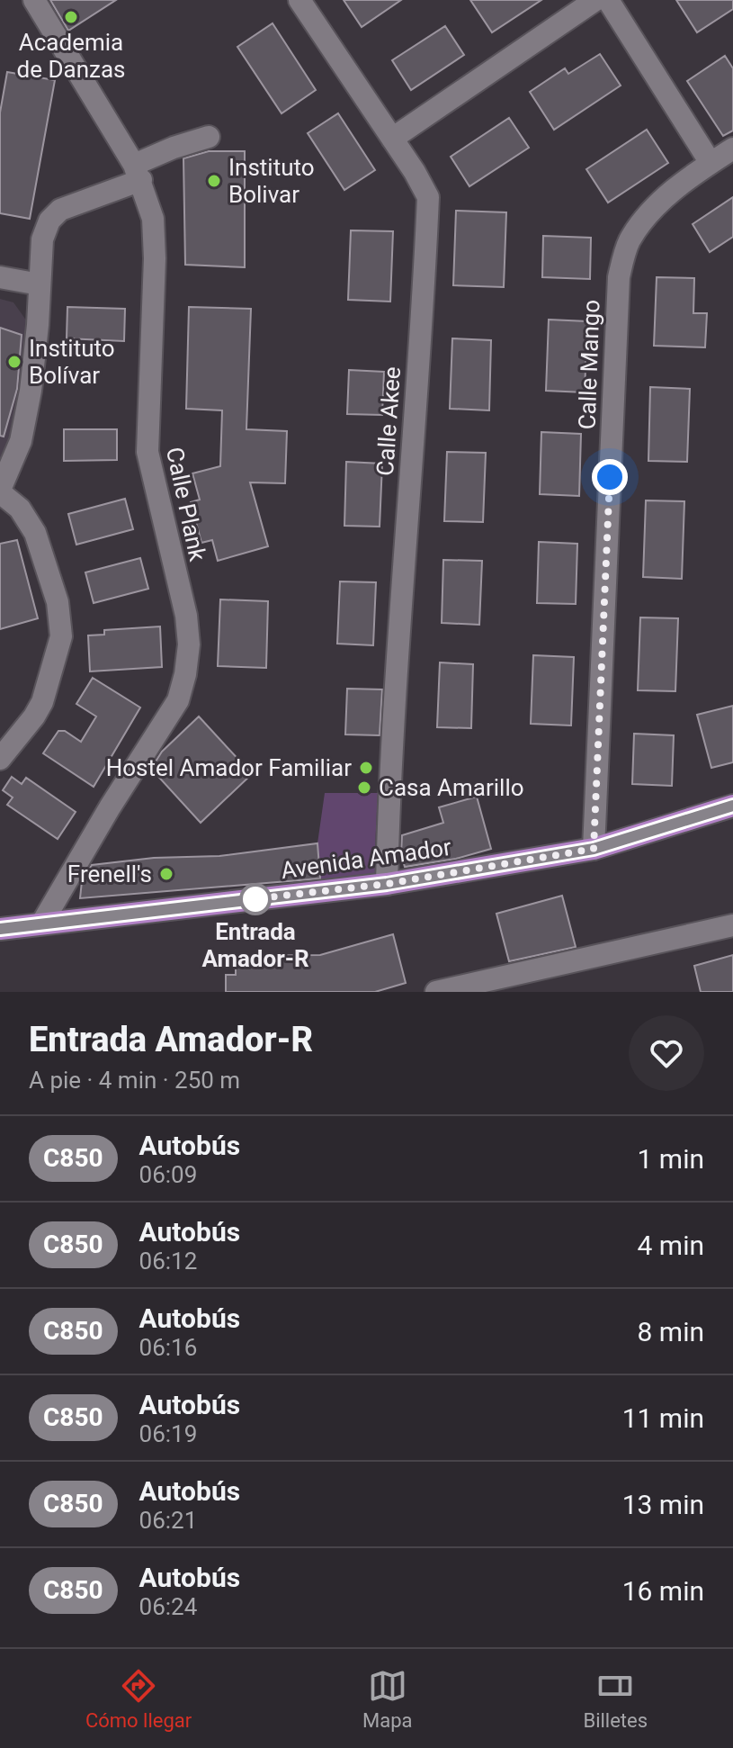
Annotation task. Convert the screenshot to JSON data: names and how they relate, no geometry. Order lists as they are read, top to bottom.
{
  "streets": {
    "main road": ["Avenida Amador"],
    "street": ["Calle Mango", "Calle Akee", "Calle Plank"]
  },
  "crossings": [
    ["Calle Mango", "Avenida Amador"],
    ["Calle Akee", "Avenida Amador"],
    ["Calle Plank", "Avenida Amador"]
  ],
  "places": [
    "Academia de Danzas",
    "Instituto Bolivar",
    "Instituto Bolívar",
    "Hostel Amador Familiar",
    "Casa Amarillo",
    "Frenell's",
    "Entrada Amador-R"
  ],
  "lines": ["bus line C850"],
  "page": {
    "heading": ["Entrada Amador-R", "A pie · 4 min · 250 m"],
    "list": [
      {
        "mark": "C850",
        "name": "Autobús",
        "note": "06:09",
        "value": "1 min"
      },
      {
        "mark": "C850",
        "name": "Autobús",
        "note": "06:12",
        "value": "4 min"
      },
      {
        "mark": "C850",
        "name": "Autobús",
        "note": "06:16",
        "value": "8 min"
      },
      {
        "mark": "C850",
        "name": "Autobús",
        "note": "06:19",
        "value": "11 min"
      },
      {
        "mark": "C850",
        "name": "Autobús",
        "note": "06:21",
        "value": "13 min"
      },
      {
        "mark": "C850",
        "name": "Autobús",
        "note": "06:24",
        "value": "16 min"
      }
    ],
    "tabs": ["Cómo llegar", "Mapa", "Billetes"]
  }
}
